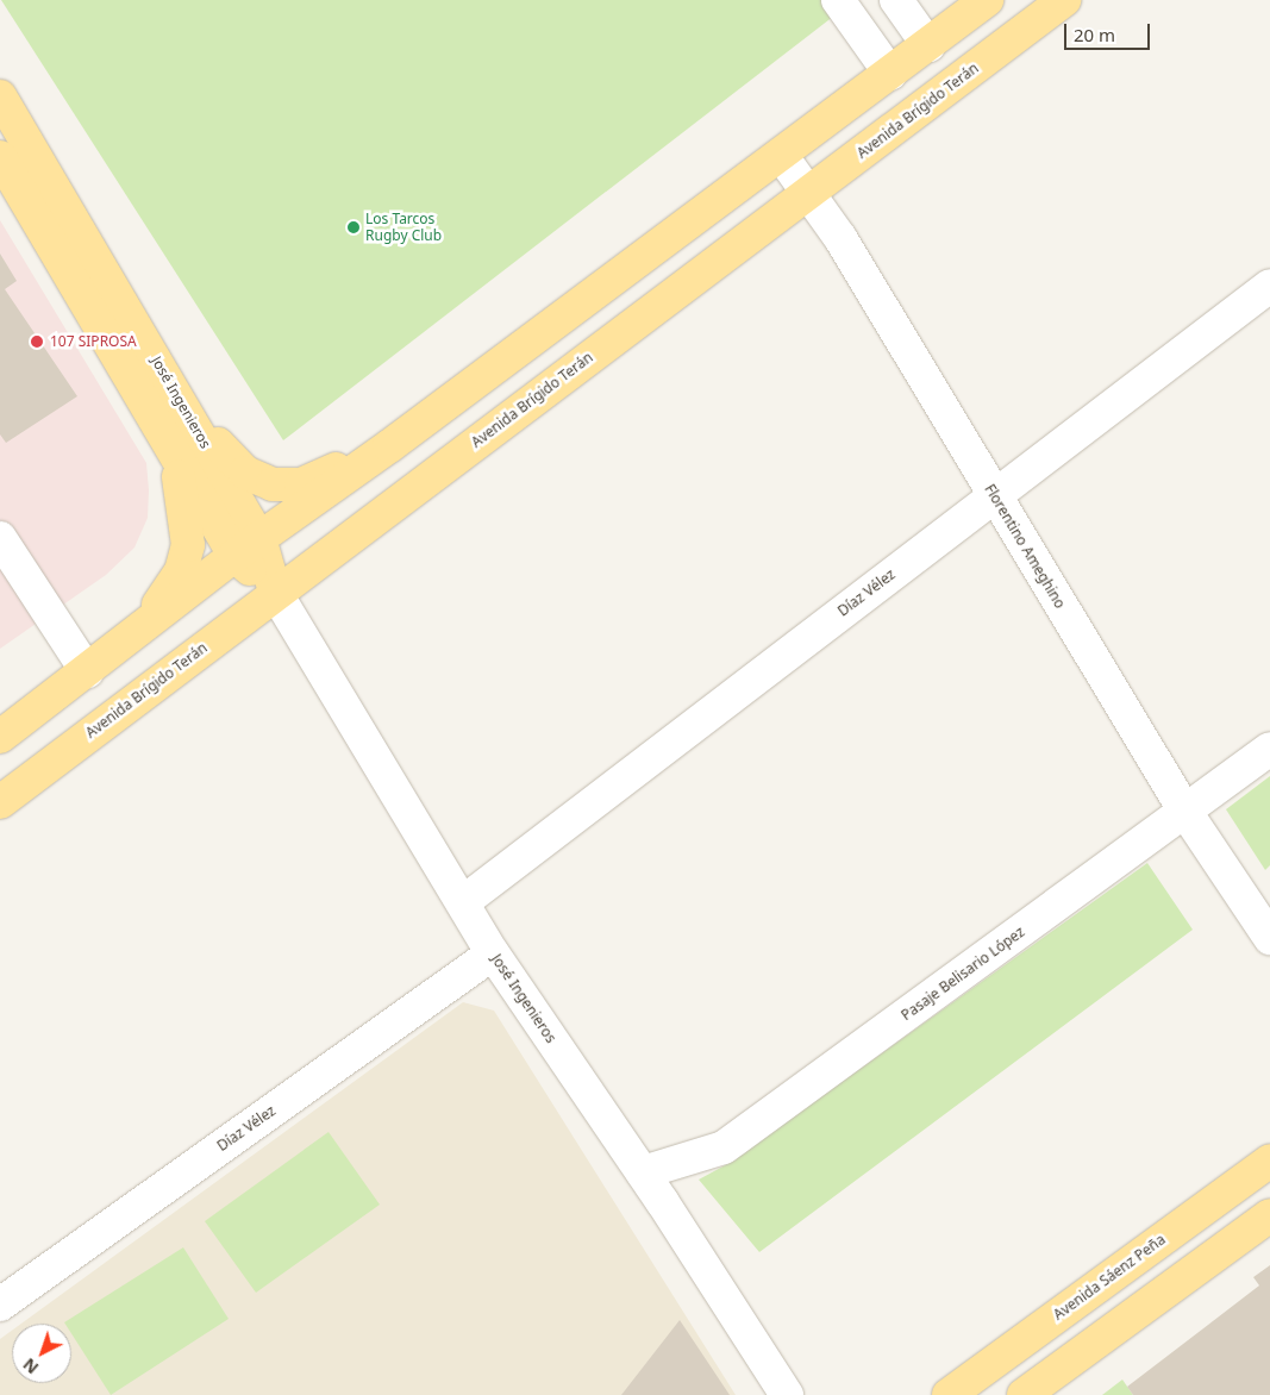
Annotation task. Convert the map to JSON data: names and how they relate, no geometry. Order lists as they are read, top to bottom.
{
  "streets": {
    "main road": ["Avenida Brígido Terán", "José Ingenieros", "Avenida Sáenz Peña"],
    "street": ["Florentino Ameghino", "Díaz Vélez", "Pasaje Belisario López"]
  },
  "crossings": [
    ["Avenida Brígido Terán", "José Ingenieros"],
    ["Avenida Brígido Terán", "Florentino Ameghino"],
    ["José Ingenieros", "Díaz Vélez"],
    ["José Ingenieros", "Pasaje Belisario López"],
    ["Florentino Ameghino", "Díaz Vélez"],
    ["Florentino Ameghino", "Pasaje Belisario López"]
  ],
  "places": ["Los Tarcos Rugby Club", "107 SIPROSA"],
  "scale_bar": "20 m",
  "north": "bottom left"
}
